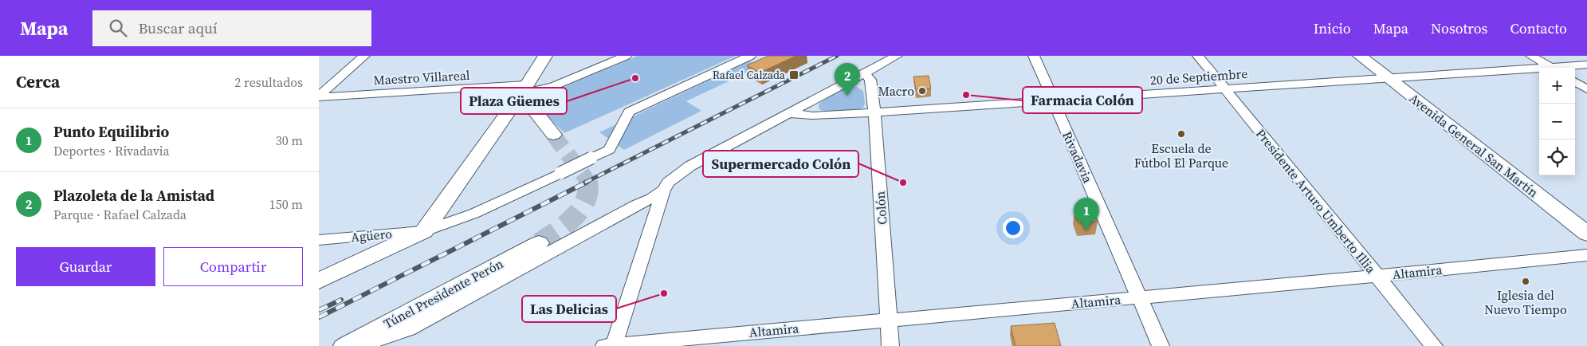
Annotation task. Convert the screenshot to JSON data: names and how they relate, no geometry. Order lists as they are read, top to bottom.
{
  "streets": {
    "street": [
      "20 de Septiembre",
      "Maestro Villareal",
      "Avenida General San Martín",
      "Rivadavia",
      "Presidente Arturo Umberto Illia",
      "Colón",
      "Agüero",
      "Altamira",
      "Túnel Presidente Perón"
    ]
  },
  "crossings": [
    ["20 de Septiembre", "Avenida General San Martín"],
    ["20 de Septiembre", "Rivadavia"],
    ["20 de Septiembre", "Presidente Arturo Umberto Illia"],
    ["20 de Septiembre", "Colón"],
    ["Rivadavia", "Altamira"],
    ["Presidente Arturo Umberto Illia", "Altamira"],
    ["Colón", "Altamira"]
  ],
  "places": {
    "transit": ["Rafael Calzada"],
    "other": [
      "Plaza Güemes",
      "Macro",
      "Farmacia Colón",
      "Escuela de Fútbol El Parque",
      "Supermercado Colón",
      "Iglesia del Nuevo Tiempo",
      "Las Delicias"
    ]
  },
  "page": {
    "header": "Mapa",
    "search": "Buscar aquí",
    "nav": [
      "Inicio",
      "Mapa",
      "Nosotros",
      "Contacto"
    ],
    "heading": ["Cerca", "2 resultados"],
    "pins": ["2", "1"],
    "map_buttons": ["+", "−"],
    "list": [
      {
        "mark": "1",
        "name": "Punto Equilibrio",
        "note": "Deportes · Rivadavia",
        "value": "30 m"
      },
      {
        "mark": "2",
        "name": "Plazoleta de la Amistad",
        "note": "Parque · Rafael Calzada",
        "value": "150 m"
      }
    ],
    "buttons": ["Guardar", "Compartir"]
  }
}
